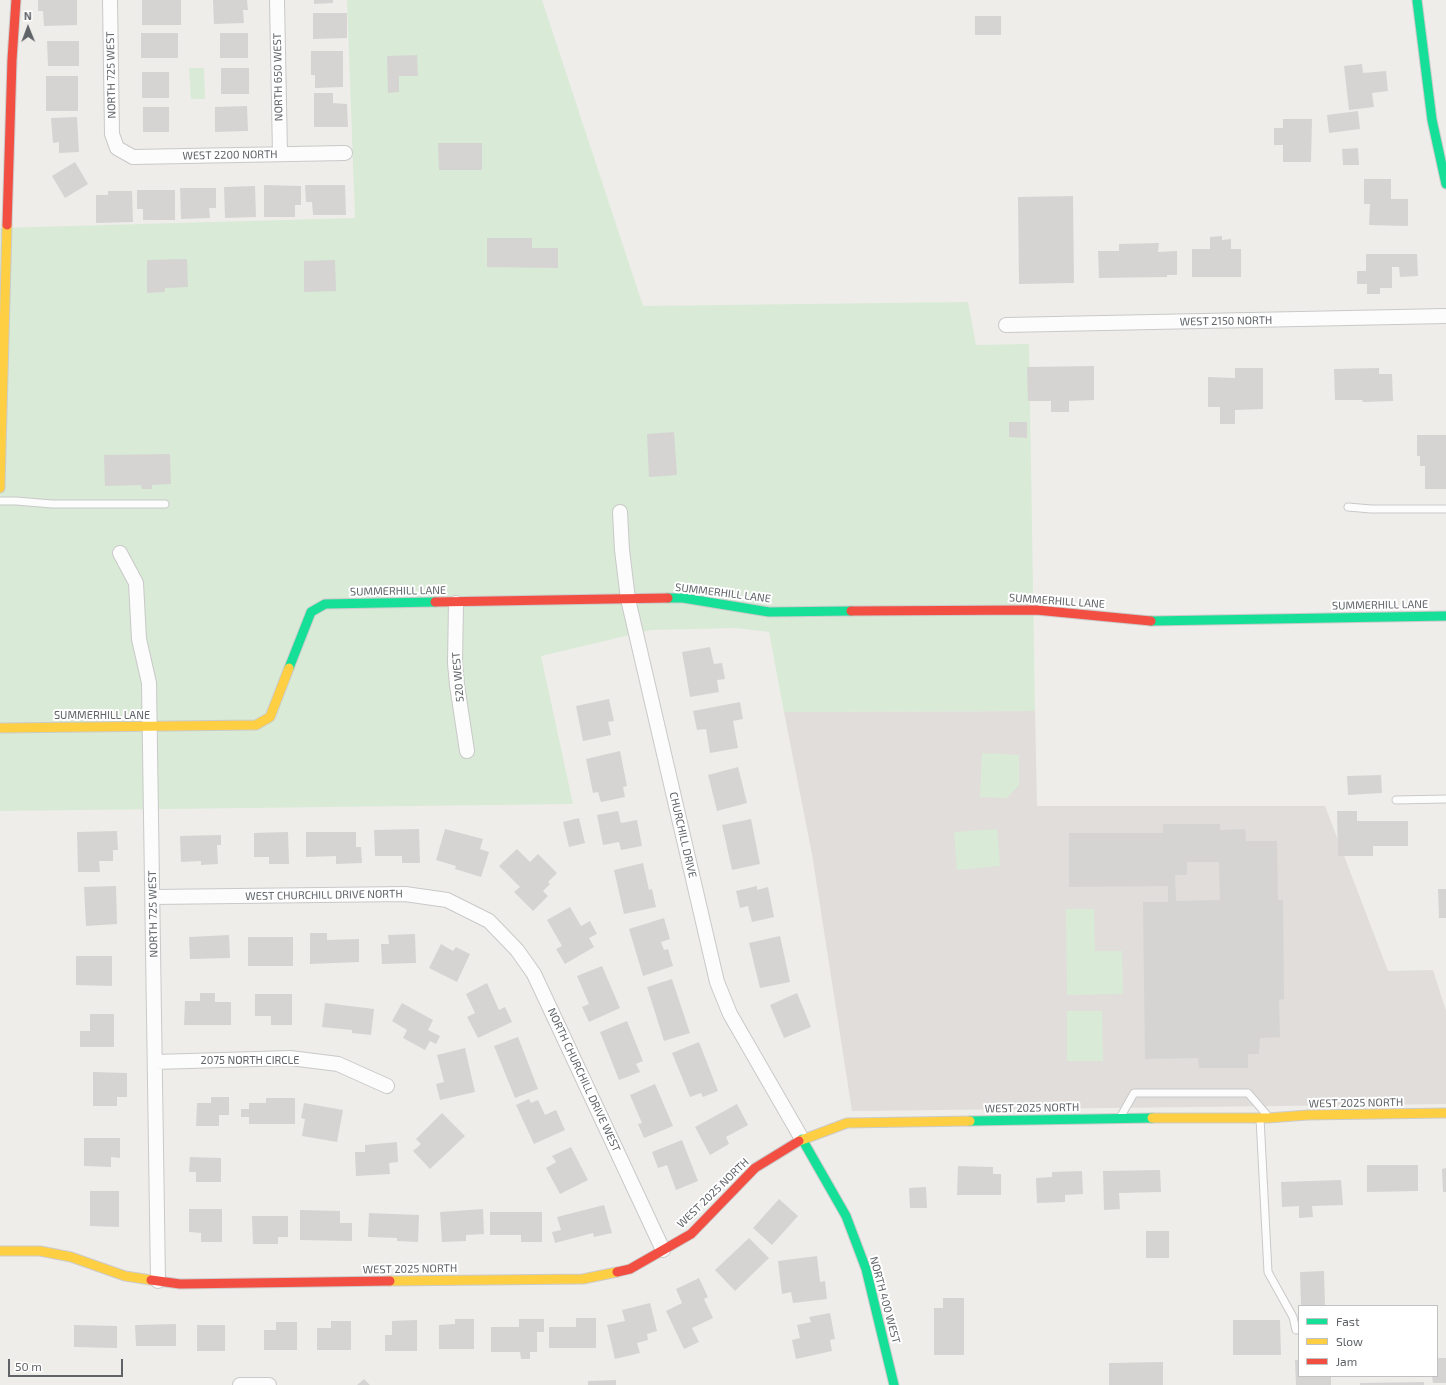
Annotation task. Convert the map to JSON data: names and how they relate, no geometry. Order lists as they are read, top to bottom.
{
  "streets": {
    "street": [
      "NORTH 725 WEST",
      "NORTH 650 WEST",
      "WEST 2200 NORTH",
      "WEST 2150 NORTH",
      "SUMMERHILL LANE",
      "520 WEST",
      "CHURCHILL DRIVE",
      "WEST CHURCHILL DRIVE NORTH",
      "2075 NORTH CIRCLE",
      "NORTH CHURCHILL DRIVE WEST",
      "WEST 2025 NORTH",
      "NORTH 400 WEST"
    ]
  },
  "crossings": [
    ["NORTH 725 WEST", "WEST 2200 NORTH"],
    ["NORTH 725 WEST", "SUMMERHILL LANE"],
    ["NORTH 725 WEST", "WEST CHURCHILL DRIVE NORTH"],
    ["NORTH 725 WEST", "2075 NORTH CIRCLE"],
    ["NORTH 725 WEST", "WEST 2025 NORTH"],
    ["NORTH 650 WEST", "WEST 2200 NORTH"],
    ["SUMMERHILL LANE", "520 WEST"],
    ["SUMMERHILL LANE", "CHURCHILL DRIVE"],
    ["CHURCHILL DRIVE", "WEST 2025 NORTH"],
    ["CHURCHILL DRIVE", "NORTH 400 WEST"],
    ["WEST CHURCHILL DRIVE NORTH", "NORTH CHURCHILL DRIVE WEST"],
    ["NORTH CHURCHILL DRIVE WEST", "WEST 2025 NORTH"],
    ["WEST 2025 NORTH", "NORTH 400 WEST"]
  ],
  "legend": ["Fast", "Slow", "Jam"],
  "scale_bar": "50 m",
  "north": "top"
}
